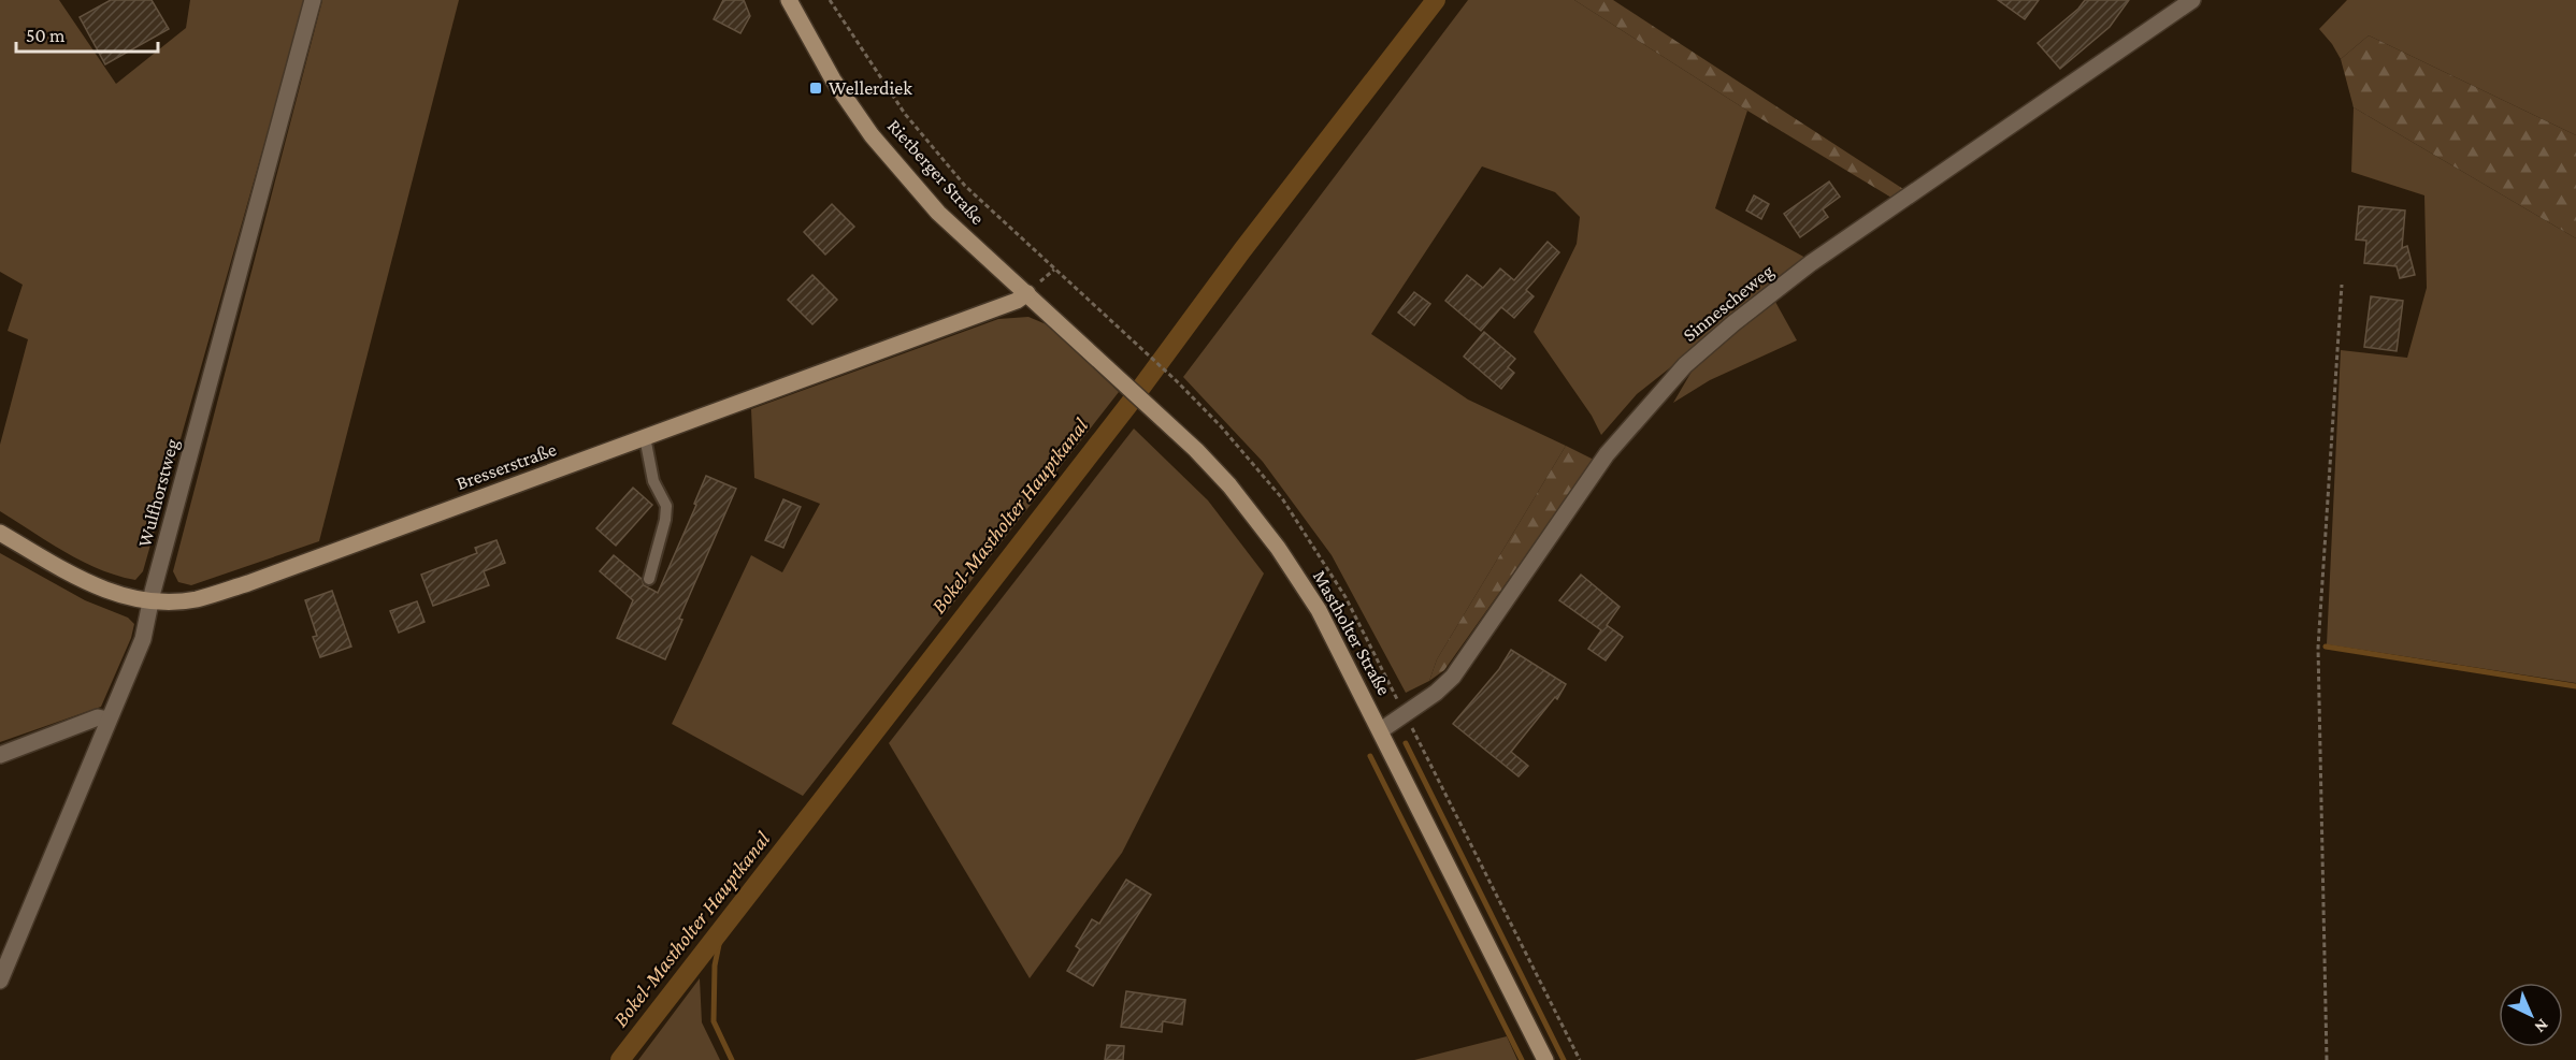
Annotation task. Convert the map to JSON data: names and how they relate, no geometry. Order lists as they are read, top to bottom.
{
  "streets": {
    "main road": ["Rietberger Straße", "Bresserstraße", "Mastholter Straße"],
    "street": ["Sinnescheweg", "Wulfhorstweg"]
  },
  "crossings": [
    ["Rietberger Straße", "Bresserstraße"],
    ["Rietberger Straße", "Mastholter Straße"],
    ["Sinnescheweg", "Mastholter Straße"],
    ["Bresserstraße", "Wulfhorstweg"],
    ["Bresserstraße", "Mastholter Straße"]
  ],
  "water": ["Bokel-Mastholter Hauptkanal"],
  "places": {
    "transit": ["Wellerdiek"]
  },
  "scale_bar": "50 m",
  "north": "bottom right"
}
